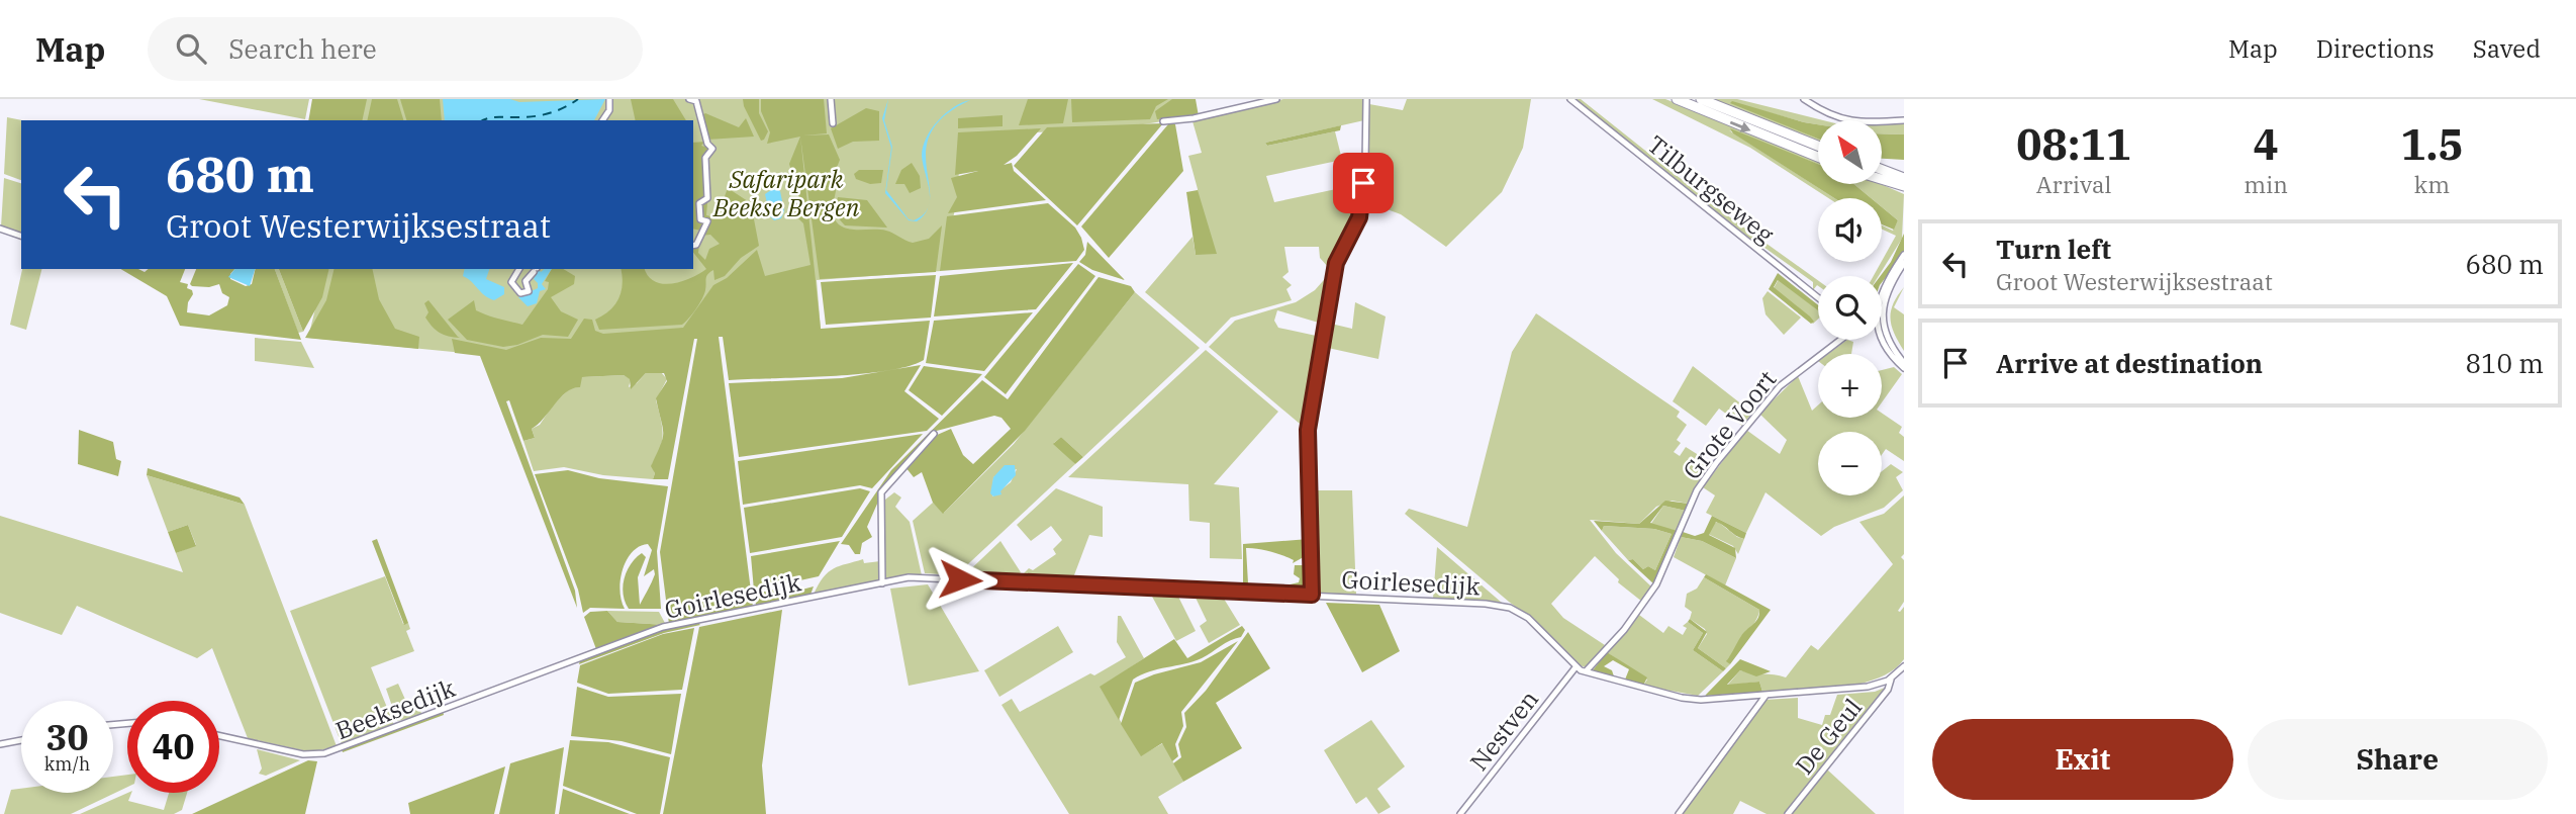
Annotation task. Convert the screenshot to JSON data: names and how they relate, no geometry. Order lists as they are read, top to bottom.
{
  "streets": {
    "street": [
      "Tilburgseweg",
      "Grote Voort",
      "Goirlesedijk",
      "Beeksedijk",
      "Nestven",
      "De Geul"
    ]
  },
  "crossings": [
    ["Grote Voort", "Goirlesedijk"],
    ["Goirlesedijk", "Beeksedijk"],
    ["Goirlesedijk", "Nestven"],
    ["Goirlesedijk", "De Geul"]
  ],
  "parks": ["Safaripark Beekse Bergen"],
  "north": "top left",
  "page": {
    "header": "Map",
    "search": "Search here",
    "nav": ["Map", "Directions", "Saved"],
    "eta": [
      "08:11",
      "Arrival",
      "4",
      "min",
      "1.5",
      "km"
    ],
    "map_buttons": ["+", "−"],
    "turn": ["680 m", "Groot Westerwijksestraat"],
    "list": [
      {
        "name": "Turn left",
        "note": "Groot Westerwijksestraat",
        "value": "680 m"
      },
      {
        "name": "Arrive at destination",
        "value": "810 m"
      }
    ],
    "speed": "30 km/h",
    "limit": "40",
    "buttons": ["Exit", "Share"]
  }
}
